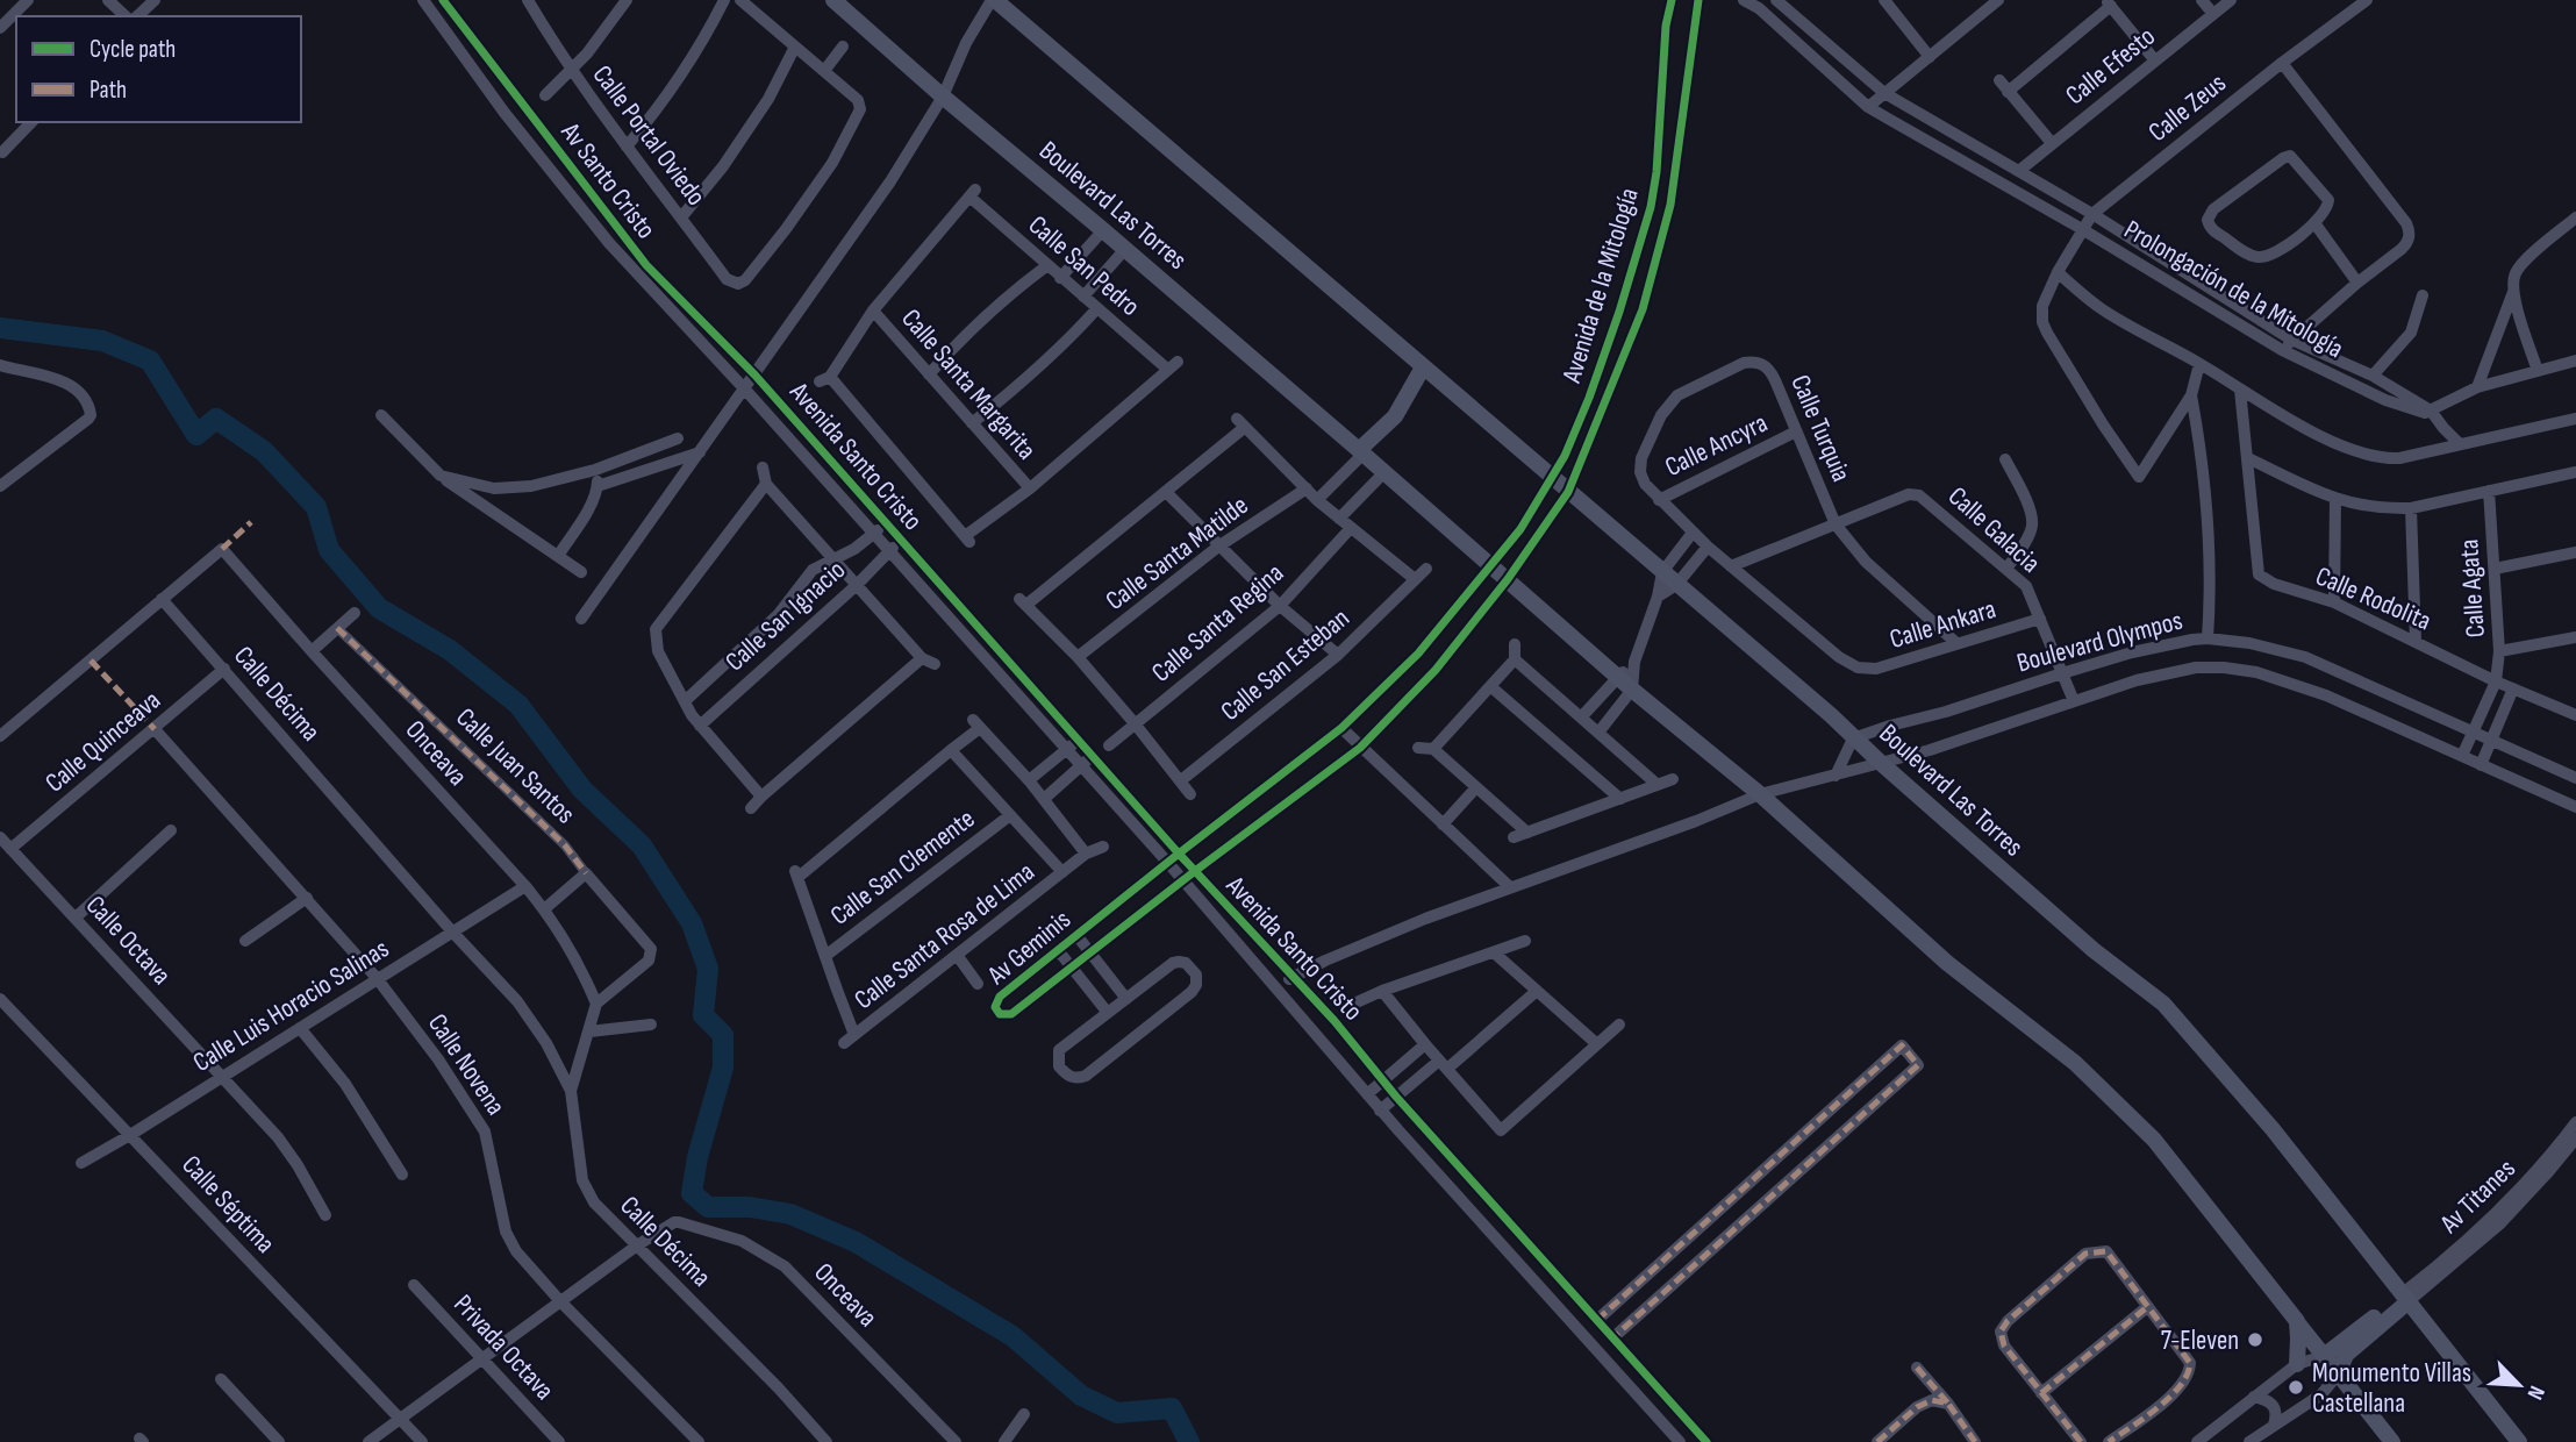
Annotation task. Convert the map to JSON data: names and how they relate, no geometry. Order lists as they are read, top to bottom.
{
  "streets": {
    "main road": ["Boulevard Las Torres"],
    "street": [
      "Calle Efesto",
      "Calle Zeus",
      "Calle Portal Oviedo",
      "Av Santo Cristo",
      "Calle San Pedro",
      "Avenida de la Mitología",
      "Prolongación de la Mitología",
      "Calle Santa Margarita",
      "Calle Turquia",
      "Calle Ancyra",
      "Avenida Santo Cristo",
      "Calle Galacia",
      "Calle Santa Matilde",
      "Calle Agata",
      "Calle Rodolita",
      "Calle San Ignacio",
      "Calle Santa Regina",
      "Calle Ankara",
      "Boulevard Olympos",
      "Calle San Esteban",
      "Calle Décima",
      "Calle Quinceava",
      "Onceava",
      "Calle Juan Santos",
      "Calle San Clemente",
      "Calle Santa Rosa de Lima",
      "Calle Octava",
      "Av Geminis",
      "Calle Luis Horacio Salinas",
      "Calle Novena",
      "Av Titanes",
      "Calle Séptima",
      "Privada Octava"
    ]
  },
  "crossings": [
    ["Calle Efesto", "Prolongación de la Mitología"],
    ["Calle Zeus", "Prolongación de la Mitología"],
    ["Av Santo Cristo", "Avenida Santo Cristo"],
    ["Boulevard Las Torres", "Avenida de la Mitología"],
    ["Boulevard Las Torres", "Boulevard Olympos"],
    ["Boulevard Las Torres", "Av Geminis"],
    ["Boulevard Las Torres", "Av Titanes"],
    ["Calle San Pedro", "Calle Santa Margarita"],
    ["Avenida de la Mitología", "Av Geminis"],
    ["Calle Turquia", "Calle Ancyra"],
    ["Calle Turquia", "Calle Galacia"],
    ["Calle Turquia", "Calle Ankara"],
    ["Avenida Santo Cristo", "Calle San Ignacio"],
    ["Avenida Santo Cristo", "Boulevard Olympos"],
    ["Avenida Santo Cristo", "Av Geminis"],
    ["Calle Galacia", "Calle Ankara"],
    ["Calle Galacia", "Boulevard Olympos"],
    ["Calle Agata", "Calle Rodolita"],
    ["Calle Agata", "Boulevard Olympos"],
    ["Calle Décima", "Calle Quinceava"],
    ["Calle Décima", "Onceava"],
    ["Calle Décima", "Calle Juan Santos"],
    ["Calle Décima", "Calle Luis Horacio Salinas"],
    ["Calle Quinceava", "Calle Octava"],
    ["Calle Quinceava", "Calle Novena"],
    ["Onceava", "Calle Juan Santos"],
    ["Onceava", "Calle Luis Horacio Salinas"],
    ["Calle San Clemente", "Calle Santa Rosa de Lima"],
    ["Calle Octava", "Calle Luis Horacio Salinas"],
    ["Calle Luis Horacio Salinas", "Calle Novena"],
    ["Calle Luis Horacio Salinas", "Calle Séptima"]
  ],
  "places": ["7-Eleven", "Monumento Villas Castellana"],
  "legend": ["Cycle path", "Path"],
  "north": "bottom right"
}
